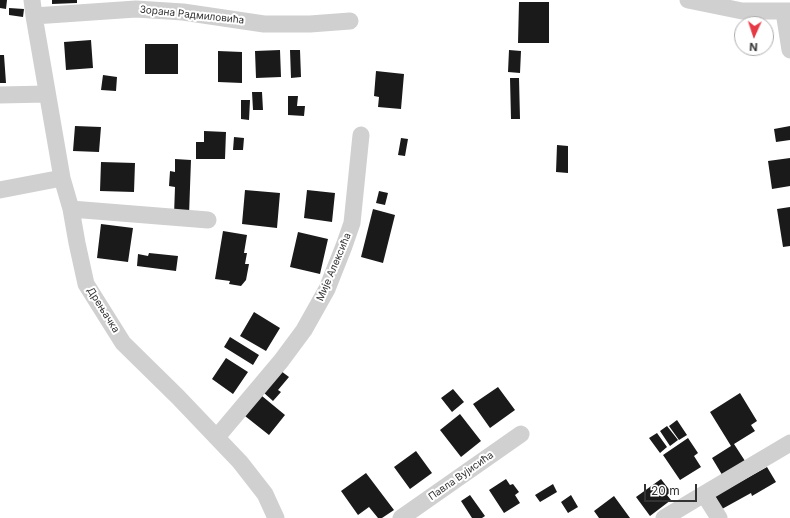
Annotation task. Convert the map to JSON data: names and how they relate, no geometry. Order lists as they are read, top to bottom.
{
  "streets": {
    "street": [
      "Зорана Радмиловића",
      "Мије Алексића",
      "Дрењачка",
      "Павла Вујисића"
    ]
  },
  "crossings": [
    ["Зорана Радмиловића", "Дрењачка"],
    ["Мије Алексића", "Дрењачка"]
  ],
  "scale_bar": "20 m",
  "north": "bottom"
}
